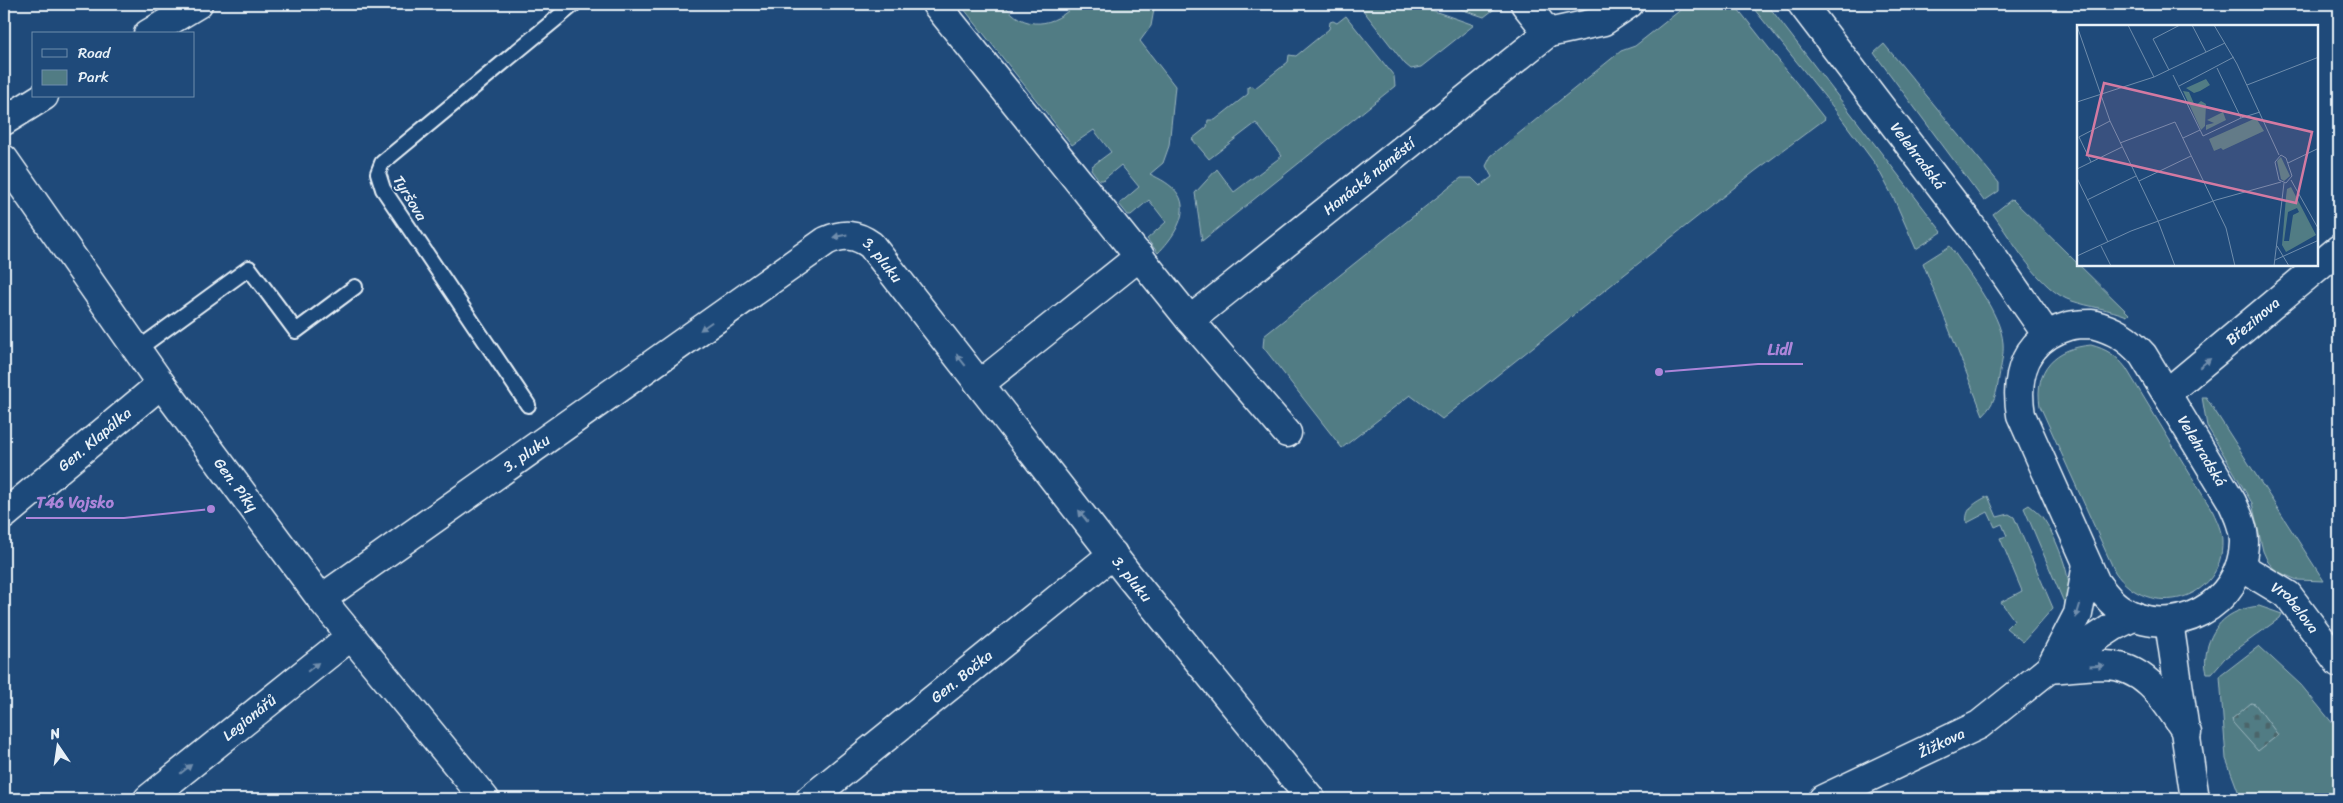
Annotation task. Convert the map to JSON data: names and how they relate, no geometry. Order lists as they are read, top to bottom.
{
  "streets": {
    "street": [
      "Velehradská",
      "Hanácké náměstí",
      "3. pluku",
      "Březinova",
      "Gen. Klapálka",
      "Gen. Píky",
      "Vrobelova",
      "Gen. Bočka",
      "Legionářů",
      "Žižkova"
    ],
    "lane": ["Tyršova"]
  },
  "crossings": [
    ["Velehradská", "Březinova"],
    ["Velehradská", "Vrobelova"],
    ["Velehradská", "Žižkova"],
    ["3. pluku", "Gen. Píky"],
    ["3. pluku", "Gen. Bočka"],
    ["Gen. Klapálka", "Gen. Píky"],
    ["Gen. Píky", "Legionářů"]
  ],
  "one_way": ["Březinova", "Legionářů"],
  "places": ["Lidl", "T46 Vojsko"],
  "legend": ["Road", "Park"],
  "north": "top"
}
